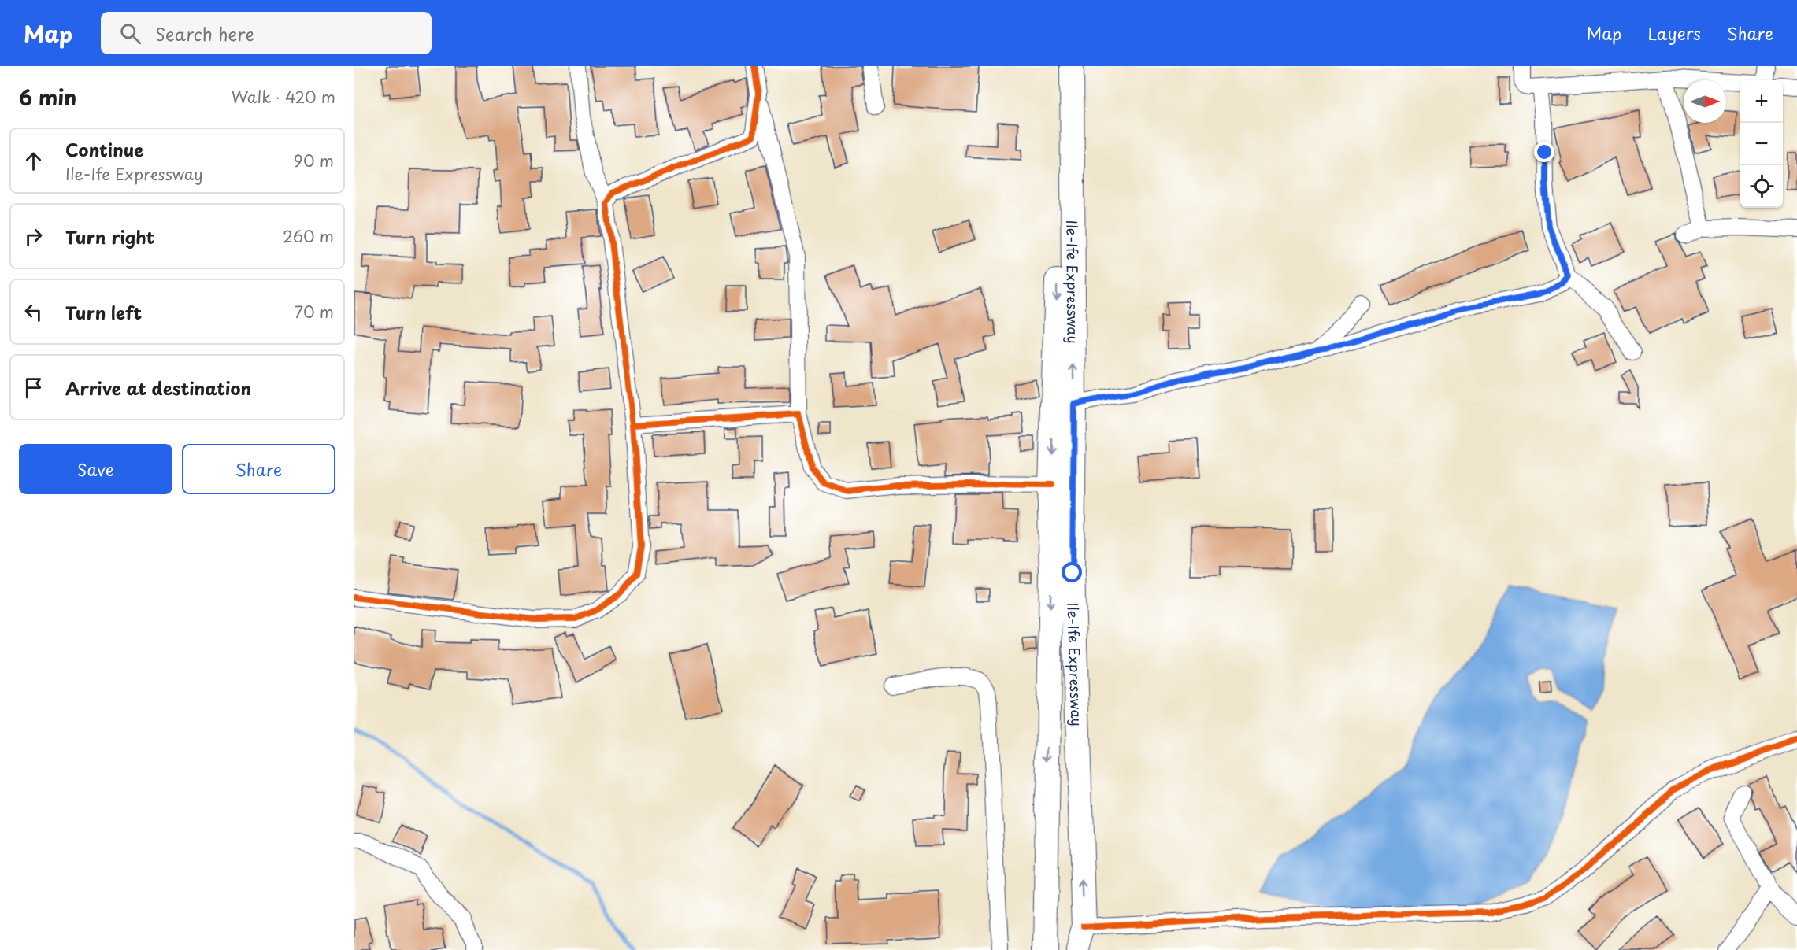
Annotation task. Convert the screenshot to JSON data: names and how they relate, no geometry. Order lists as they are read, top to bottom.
{
  "streets": {
    "main road": ["Ile-Ife Expressway"]
  },
  "north": "right",
  "page": {
    "header": "Map",
    "search": "Search here",
    "nav": ["Map", "Layers", "Share"],
    "heading": ["6 min", "Walk · 420 m"],
    "map_buttons": ["+", "−"],
    "list": [
      ["Continue", "Ile-Ife Expressway", "90 m"],
      ["Turn right", "260 m"],
      ["Turn left", "70 m"],
      "Arrive at destination"
    ],
    "buttons": ["Save", "Share"]
  }
}
